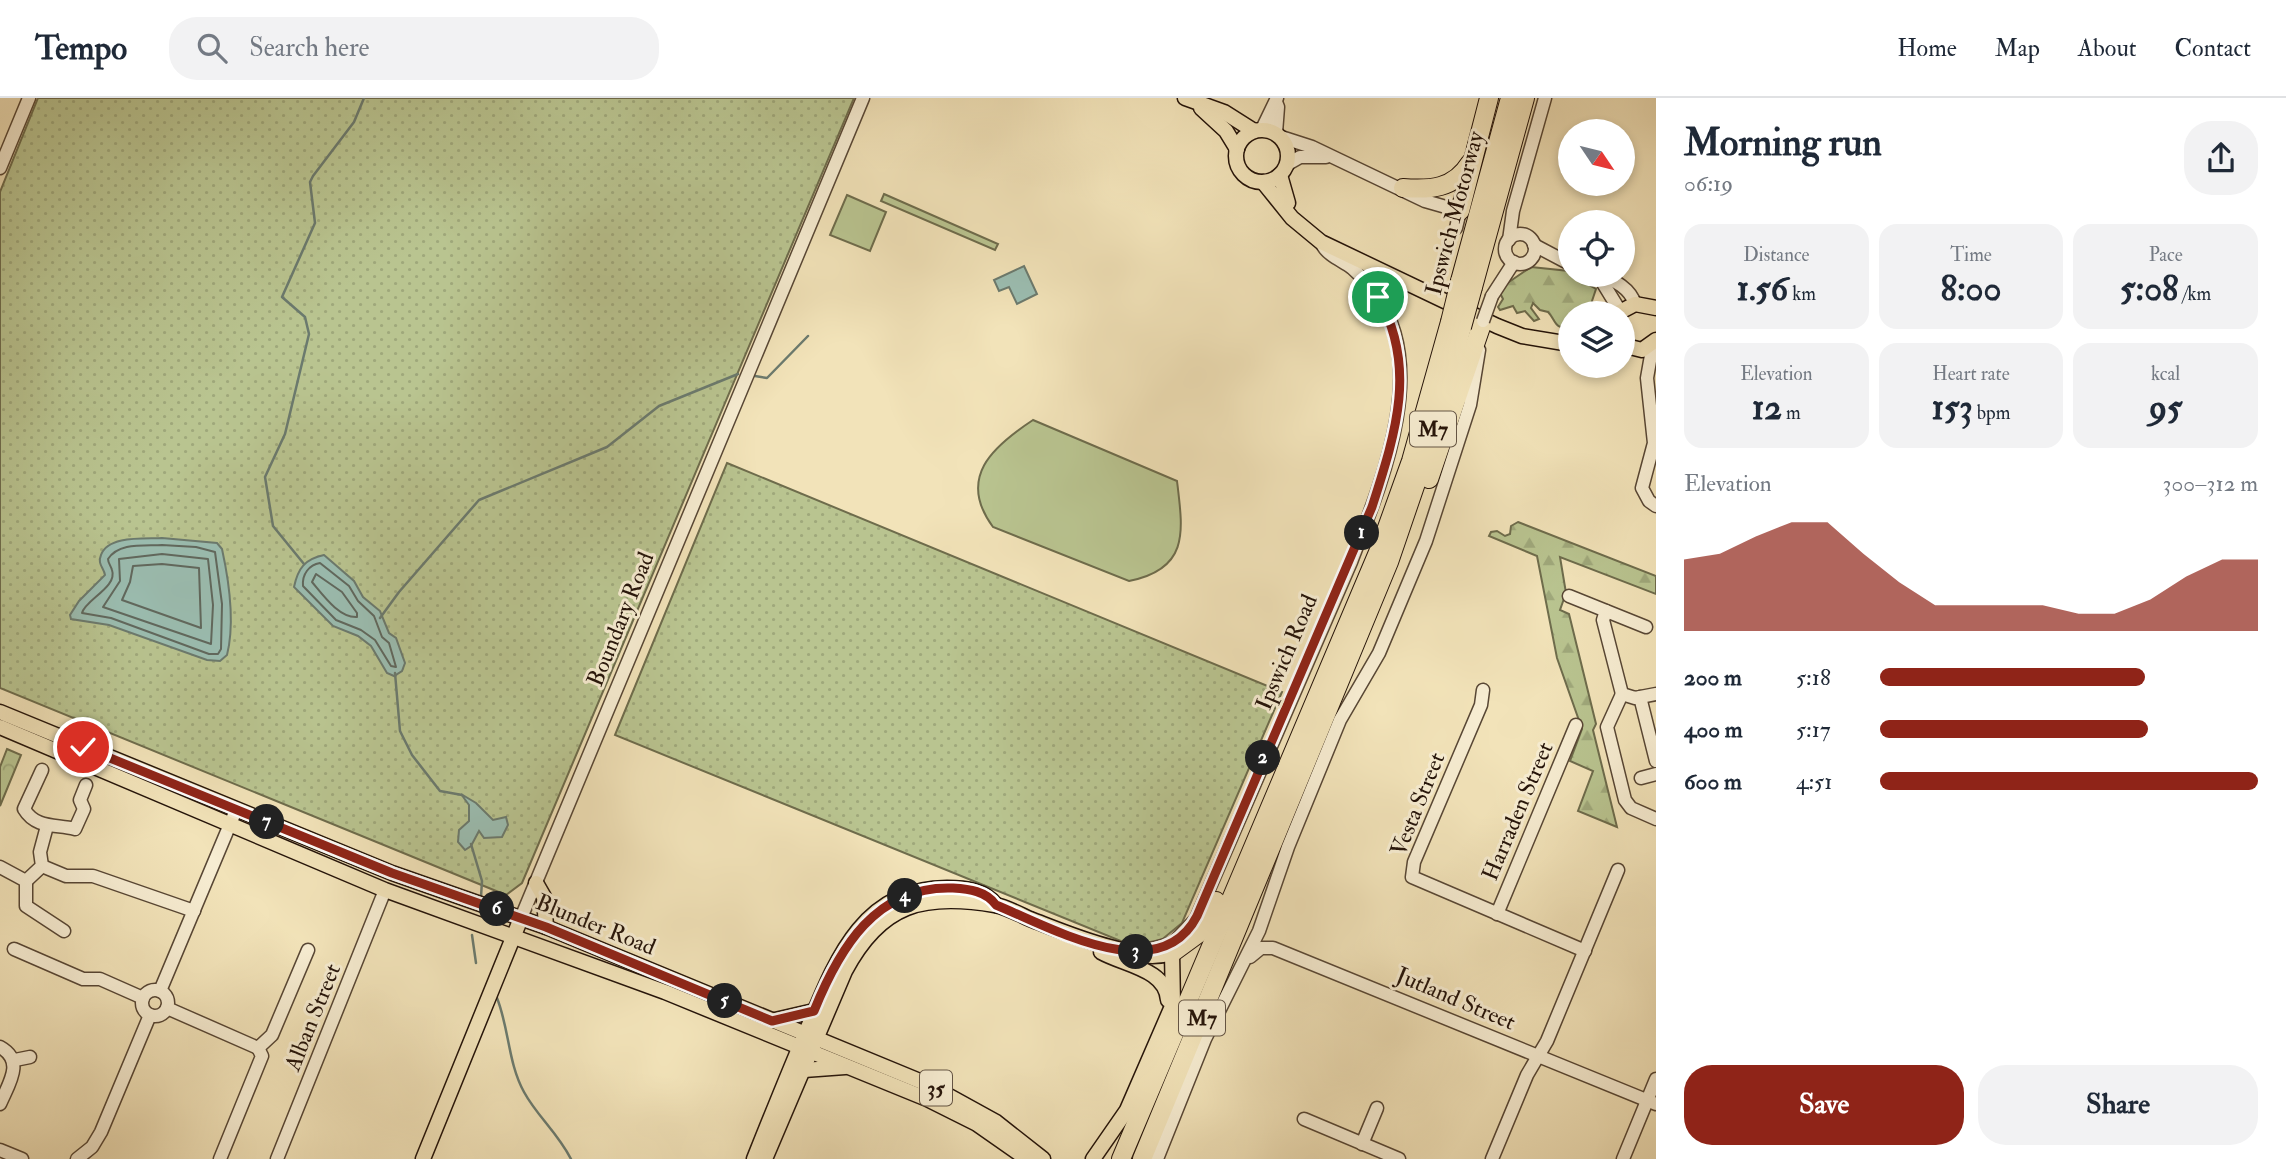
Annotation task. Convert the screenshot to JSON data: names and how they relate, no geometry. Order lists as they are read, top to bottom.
{
  "streets": {
    "highway": ["Ipswich Motorway", "M7"],
    "main road": ["Boundary Road", "Blunder Road", "35"],
    "street": [
      "Ipswich Road",
      "Vesta Street",
      "Harraden Street",
      "Jutland Street",
      "Alban Street"
    ]
  },
  "crossings": [
    ["Boundary Road", "Blunder Road"],
    ["Vesta Street", "Harraden Street"],
    ["Blunder Road", "Alban Street"]
  ],
  "north": "bottom right",
  "page": {
    "header": "Tempo",
    "search": "Search here",
    "nav": [
      "Home",
      "Map",
      "About",
      "Contact"
    ],
    "heading": ["Morning run", "06:19"],
    "stats": [
      ["Distance", "1.56 km"],
      ["Time", "8:00"],
      ["Pace", "5:08 /km"],
      ["Elevation", "12 m"],
      ["Heart rate", "153 bpm"],
      ["kcal", "95"]
    ],
    "chart": ["Elevation", "300–312 m"],
    "pins": [
      "1",
      "2",
      "7",
      "4",
      "6",
      "3",
      "5"
    ],
    "list": [
      {
        "name": "200 m",
        "note": "5:18"
      },
      {
        "name": "400 m",
        "note": "5:17"
      },
      {
        "name": "600 m",
        "note": "4:51"
      }
    ],
    "buttons": ["Save", "Share"]
  }
}
